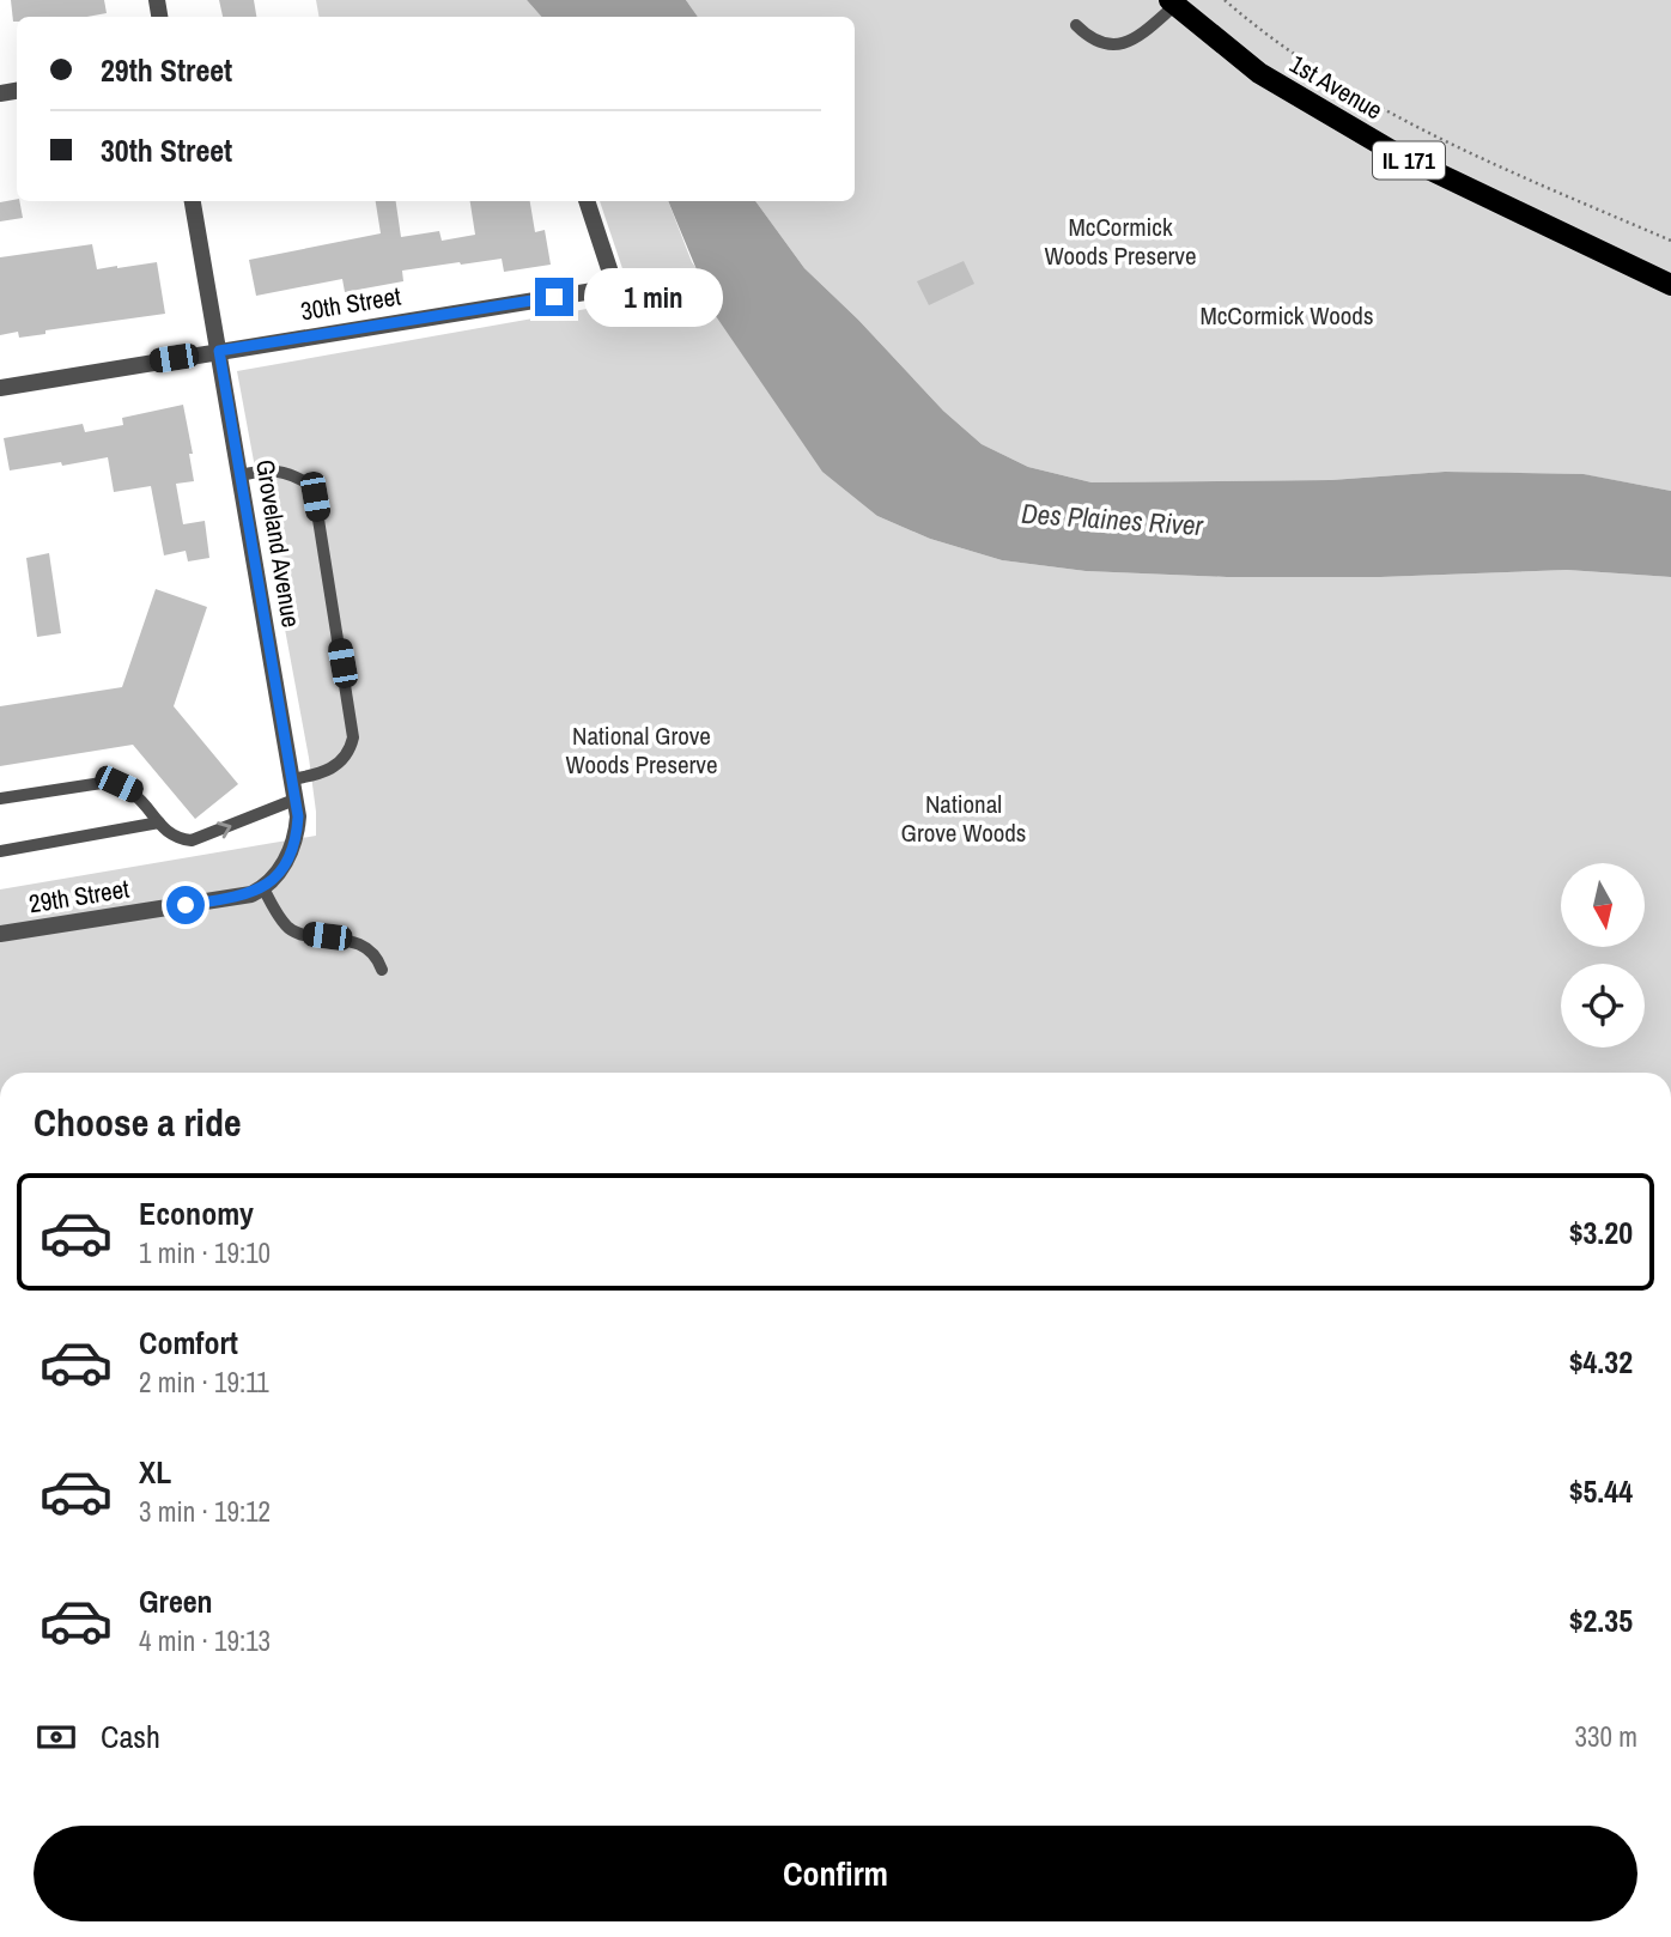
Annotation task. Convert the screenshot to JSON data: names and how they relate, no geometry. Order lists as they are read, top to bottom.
{
  "streets": {
    "main road": ["1st Avenue", "IL 171"],
    "street": ["30th Street", "Groveland Avenue", "29th Street"]
  },
  "crossings": [
    ["30th Street", "Groveland Avenue"],
    ["Groveland Avenue", "29th Street"]
  ],
  "water": ["Des Plaines River"],
  "parks": [
    "McCormick Woods Preserve",
    "McCormick Woods",
    "National Grove Woods Preserve",
    "National Grove Woods"
  ],
  "north": "bottom",
  "page": {
    "banner": ["29th Street", "30th Street"],
    "bubble": "1 min",
    "heading": "Choose a ride",
    "list": [
      {
        "name": "Economy",
        "note": "1 min · 19:10",
        "value": "$3.20"
      },
      {
        "name": "Comfort",
        "note": "2 min · 19:11",
        "value": "$4.32"
      },
      {
        "name": "XL",
        "note": "3 min · 19:12",
        "value": "$5.44"
      },
      {
        "name": "Green",
        "note": "4 min · 19:13",
        "value": "$2.35"
      }
    ],
    "pay": ["Cash", "330 m"],
    "buttons": "Confirm"
  }
}
